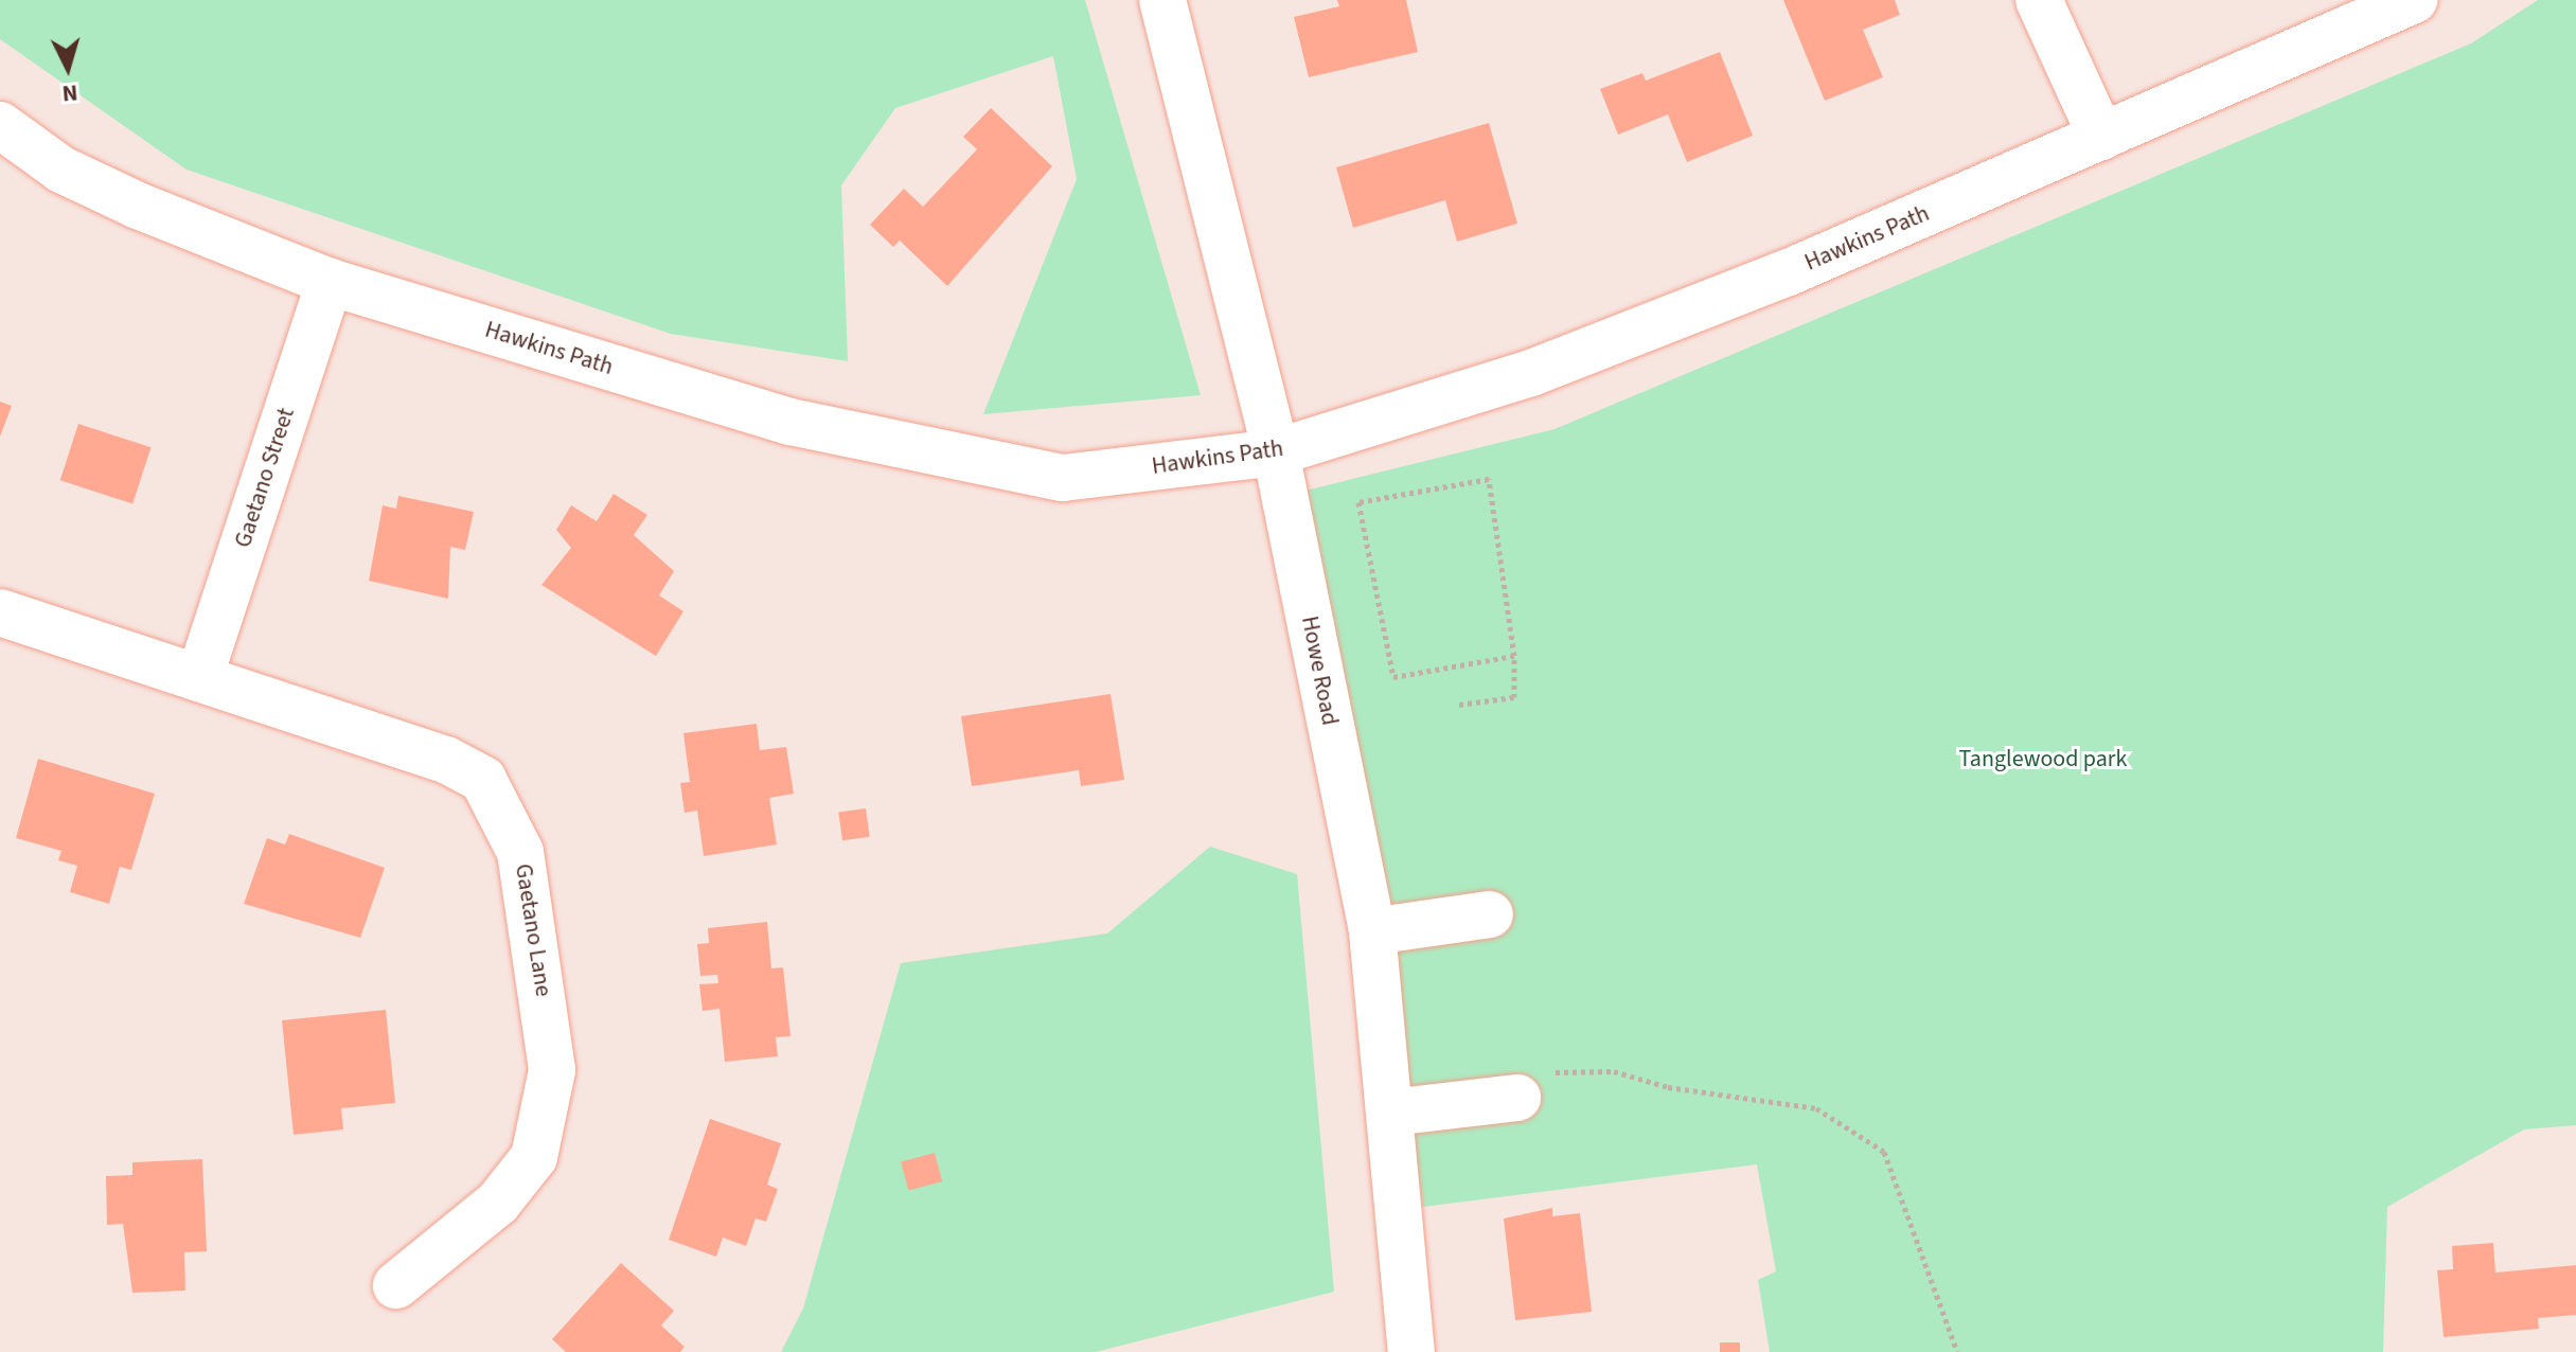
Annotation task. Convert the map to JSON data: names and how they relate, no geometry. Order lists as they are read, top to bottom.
{
  "streets": {
    "street": [
      "Hawkins Path",
      "Gaetano Street",
      "Howe Road",
      "Gaetano Lane"
    ]
  },
  "crossings": [
    ["Hawkins Path", "Gaetano Street"],
    ["Hawkins Path", "Howe Road"],
    ["Gaetano Street", "Gaetano Lane"]
  ],
  "parks": ["Tanglewood park"],
  "north": "bottom"
}
